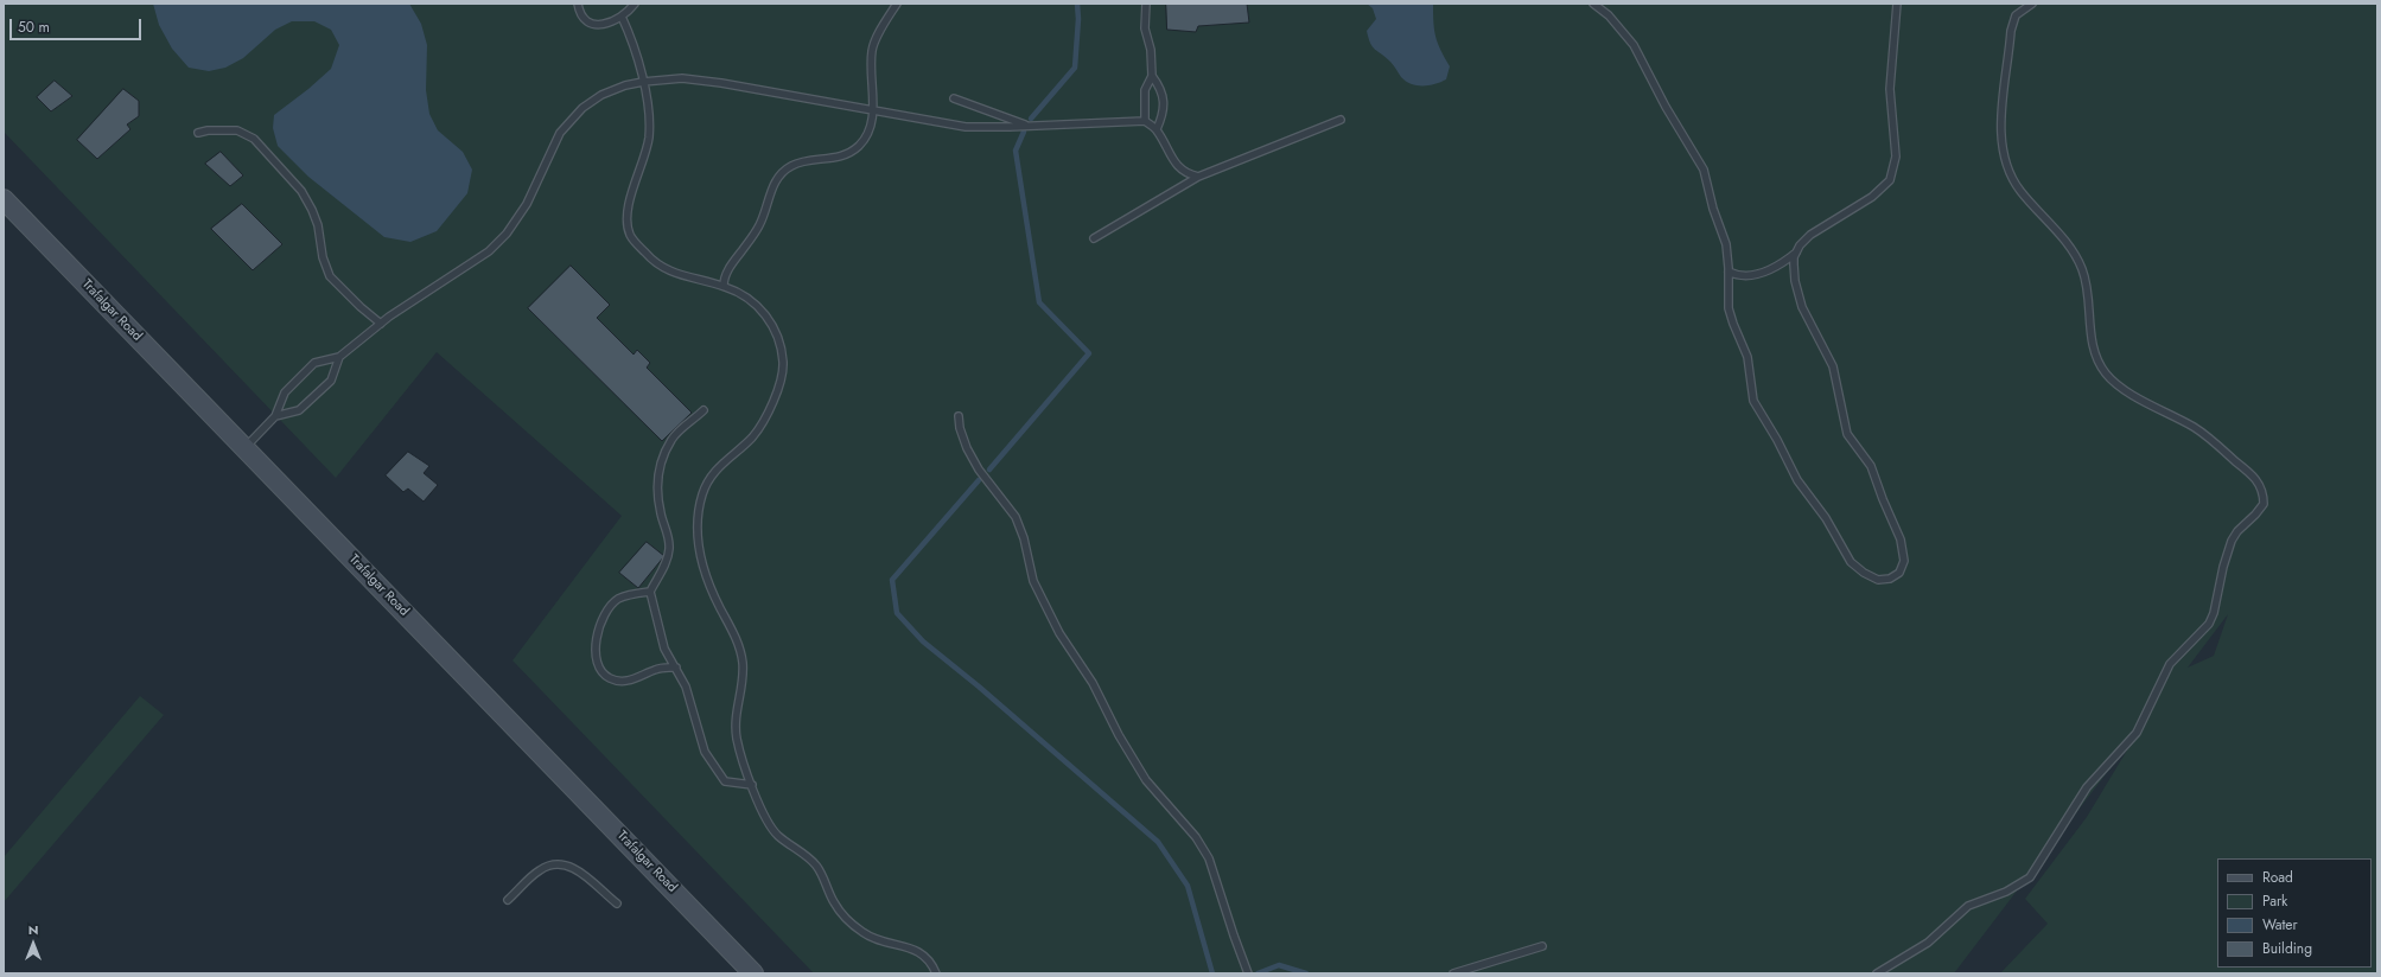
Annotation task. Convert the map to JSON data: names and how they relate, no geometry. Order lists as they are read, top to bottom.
{
  "streets": {
    "main road": ["Trafalgar Road"]
  },
  "legend": [
    "Road",
    "Park",
    "Water",
    "Building"
  ],
  "scale_bar": "50 m",
  "north": "top"
}
